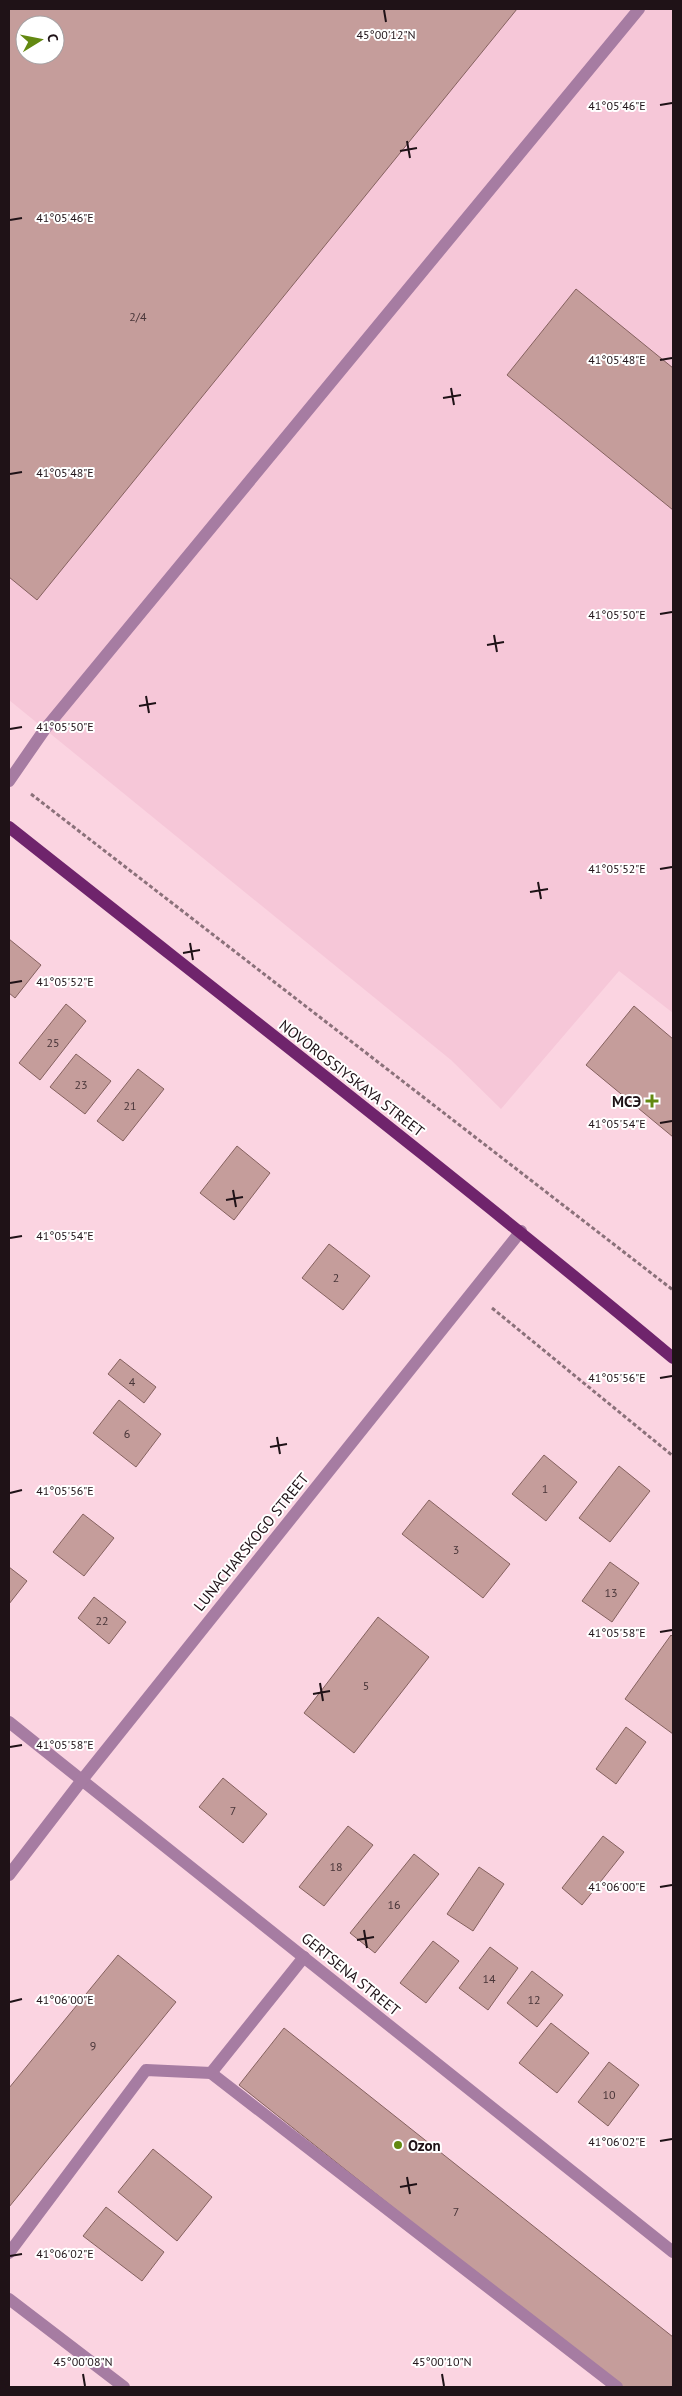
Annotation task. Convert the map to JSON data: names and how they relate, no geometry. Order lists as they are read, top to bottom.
{
  "streets": {
    "main road": ["NOVOROSSIYSKAYA STREET"],
    "street": ["LUNACHARSKOGO STREET", "GERTSENA STREET"]
  },
  "crossings": [
    ["NOVOROSSIYSKAYA STREET", "LUNACHARSKOGO STREET"],
    ["LUNACHARSKOGO STREET", "GERTSENA STREET"]
  ],
  "places": {
    "health": ["МСЭ"],
    "other": ["Ozon"]
  },
  "house_numbers": [
    "2/4",
    "25",
    "23",
    "21",
    "2",
    "4",
    "6",
    "1",
    "3",
    "13",
    "22",
    "5",
    "7",
    "18",
    "16",
    "14",
    "12",
    "9",
    "10",
    "7"
  ],
  "north": "right",
  "coordinates": [
    "45°00'12\"N",
    "41°05'46\"E",
    "41°05'48\"E",
    "41°05'50\"E",
    "41°05'52\"E",
    "41°05'54\"E",
    "41°05'56\"E",
    "41°05'58\"E",
    "41°06'00\"E",
    "41°06'02\"E",
    "45°00'08\"N",
    "45°00'10\"N"
  ]
}
